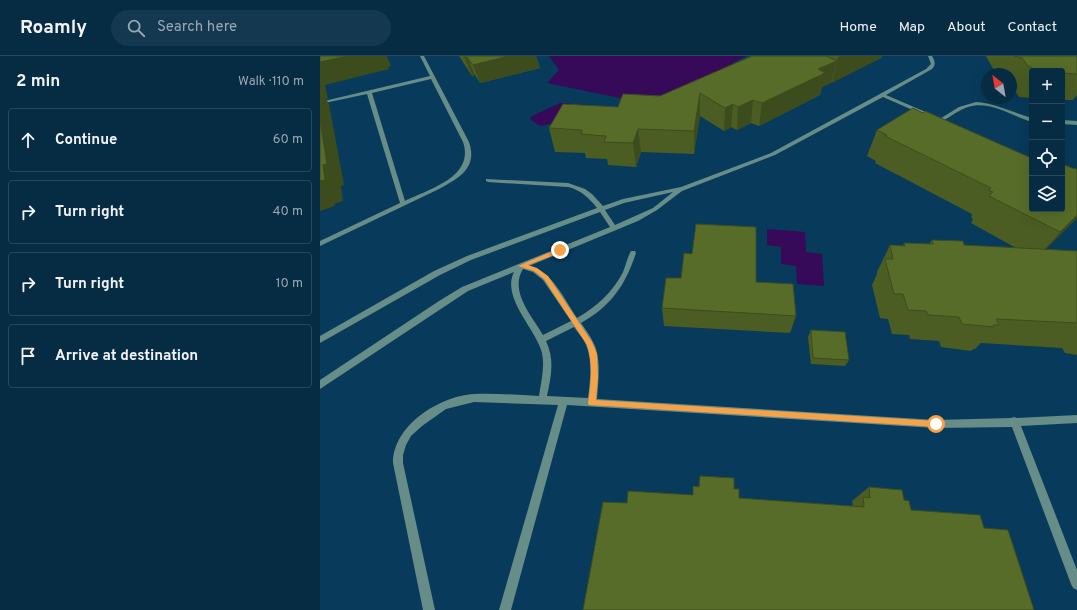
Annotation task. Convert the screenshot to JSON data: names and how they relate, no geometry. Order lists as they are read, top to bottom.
{
  "north": "top left",
  "page": {
    "header": "Roamly",
    "search": "Search here",
    "nav": [
      "Home",
      "Map",
      "About",
      "Contact"
    ],
    "heading": ["2 min", "Walk · 110 m"],
    "map_buttons": ["+", "−"],
    "list": [
      ["Continue", "60 m"],
      ["Turn right", "40 m"],
      ["Turn right", "10 m"],
      "Arrive at destination"
    ]
  }
}
